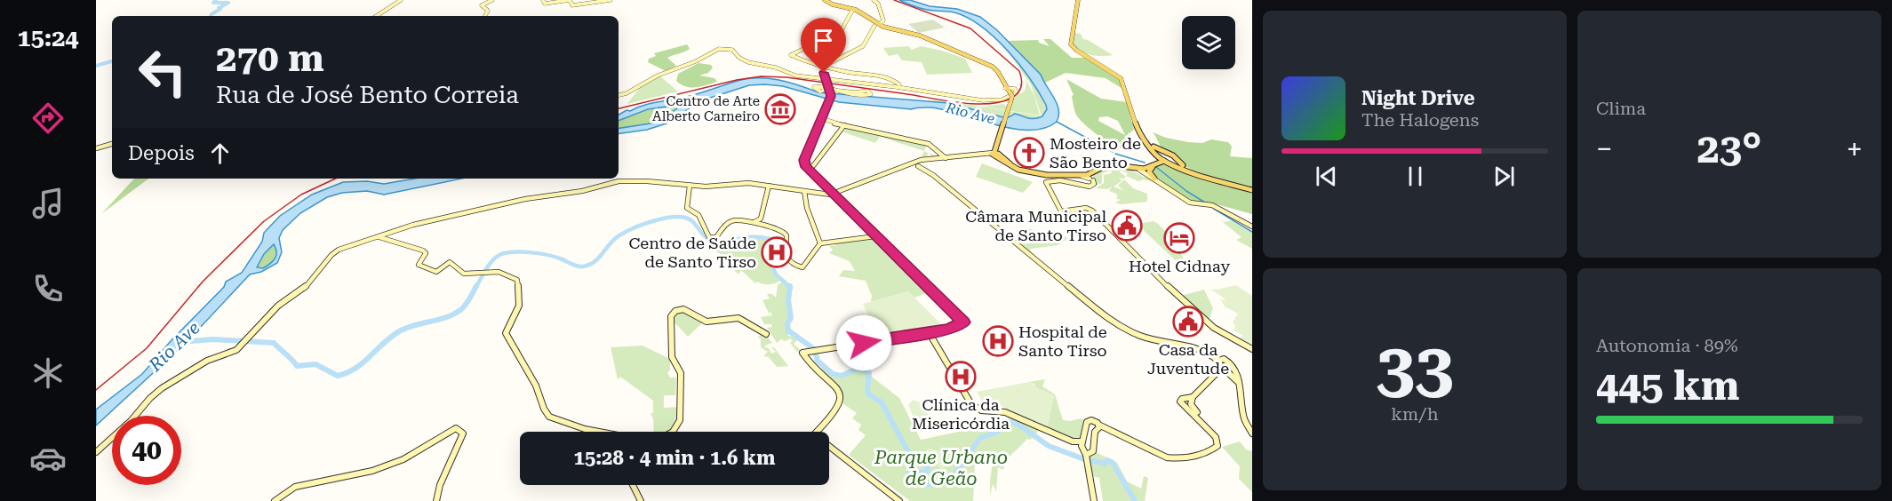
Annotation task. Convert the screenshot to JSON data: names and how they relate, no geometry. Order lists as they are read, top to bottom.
{
  "water": ["Rio Ave"],
  "parks": ["Parque Urbano de Geão"],
  "places": {
    "museum": ["Centro de Arte Alberto Carneiro"],
    "church": ["Mosteiro de São Bento"],
    "public building": ["Câmara Municipal de Santo Tirso", "Casa da Juventude"],
    "hotel": ["Hotel Cidnay"],
    "hospital": ["Centro de Saúde de Santo Tirso", "Hospital de Santo Tirso", "Clínica da Misericórdia"]
  },
  "page": {
    "tabs": "15:24",
    "tile": [
      "Clima",
      ["33", "km/h"],
      ["Autonomia · 89%", "445 km"]
    ],
    "turn": ["270 m", "Rua de José Bento Correia"],
    "song": ["Night Drive", "The Halogens"],
    "heat": ["−", "23°", "+"],
    "then": "Depois",
    "limit": "40",
    "trip": "15:28 · 4 min · 1.6 km"
  }
}
